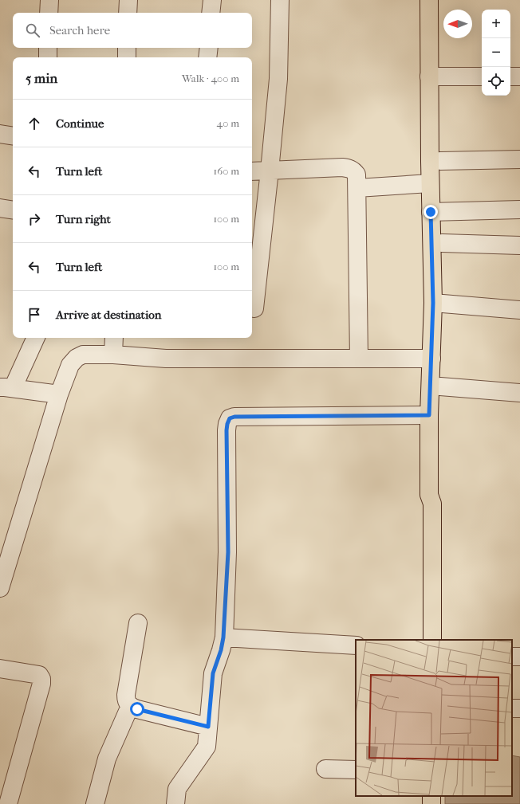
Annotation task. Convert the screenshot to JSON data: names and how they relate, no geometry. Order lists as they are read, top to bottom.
{
  "north": "left",
  "page": {
    "map_buttons": ["+", "−"],
    "search": "Search here",
    "heading": ["5 min", "Walk · 400 m"],
    "list": [
      ["Continue", "40 m"],
      ["Turn left", "160 m"],
      ["Turn right", "100 m"],
      ["Turn left", "100 m"],
      "Arrive at destination"
    ]
  }
}
